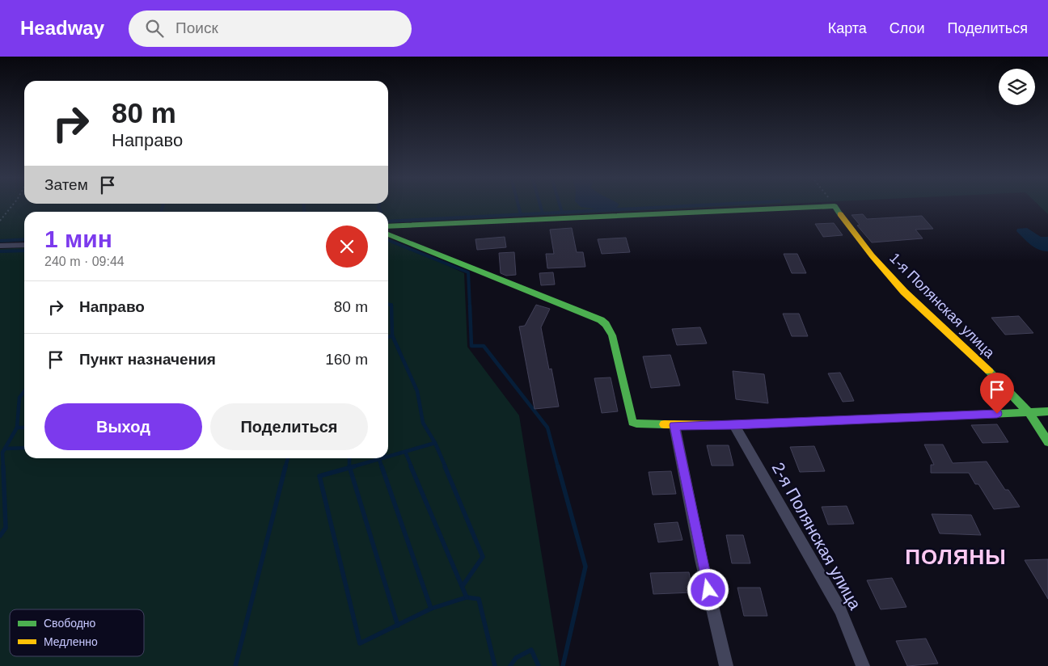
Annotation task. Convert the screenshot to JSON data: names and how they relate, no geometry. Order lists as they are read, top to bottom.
{
  "streets": {
    "street": ["1-я Полянская улица", "2-я Полянская улица"]
  },
  "districts": ["ПОЛЯНЫ"],
  "legend": ["Свободно", "Медленно"],
  "page": {
    "header": "Headway",
    "search": "Поиск",
    "nav": ["Карта", "Слои", "Поделиться"],
    "turn": ["80 m", "Направо"],
    "then": "Затем",
    "heading": ["1 мин", "240 m · 09:44"],
    "list": [
      {
        "name": "Направо",
        "value": "80 m"
      },
      {
        "name": "Пункт назначения",
        "value": "160 m"
      }
    ],
    "buttons": ["Выход", "Поделиться"]
  }
}
